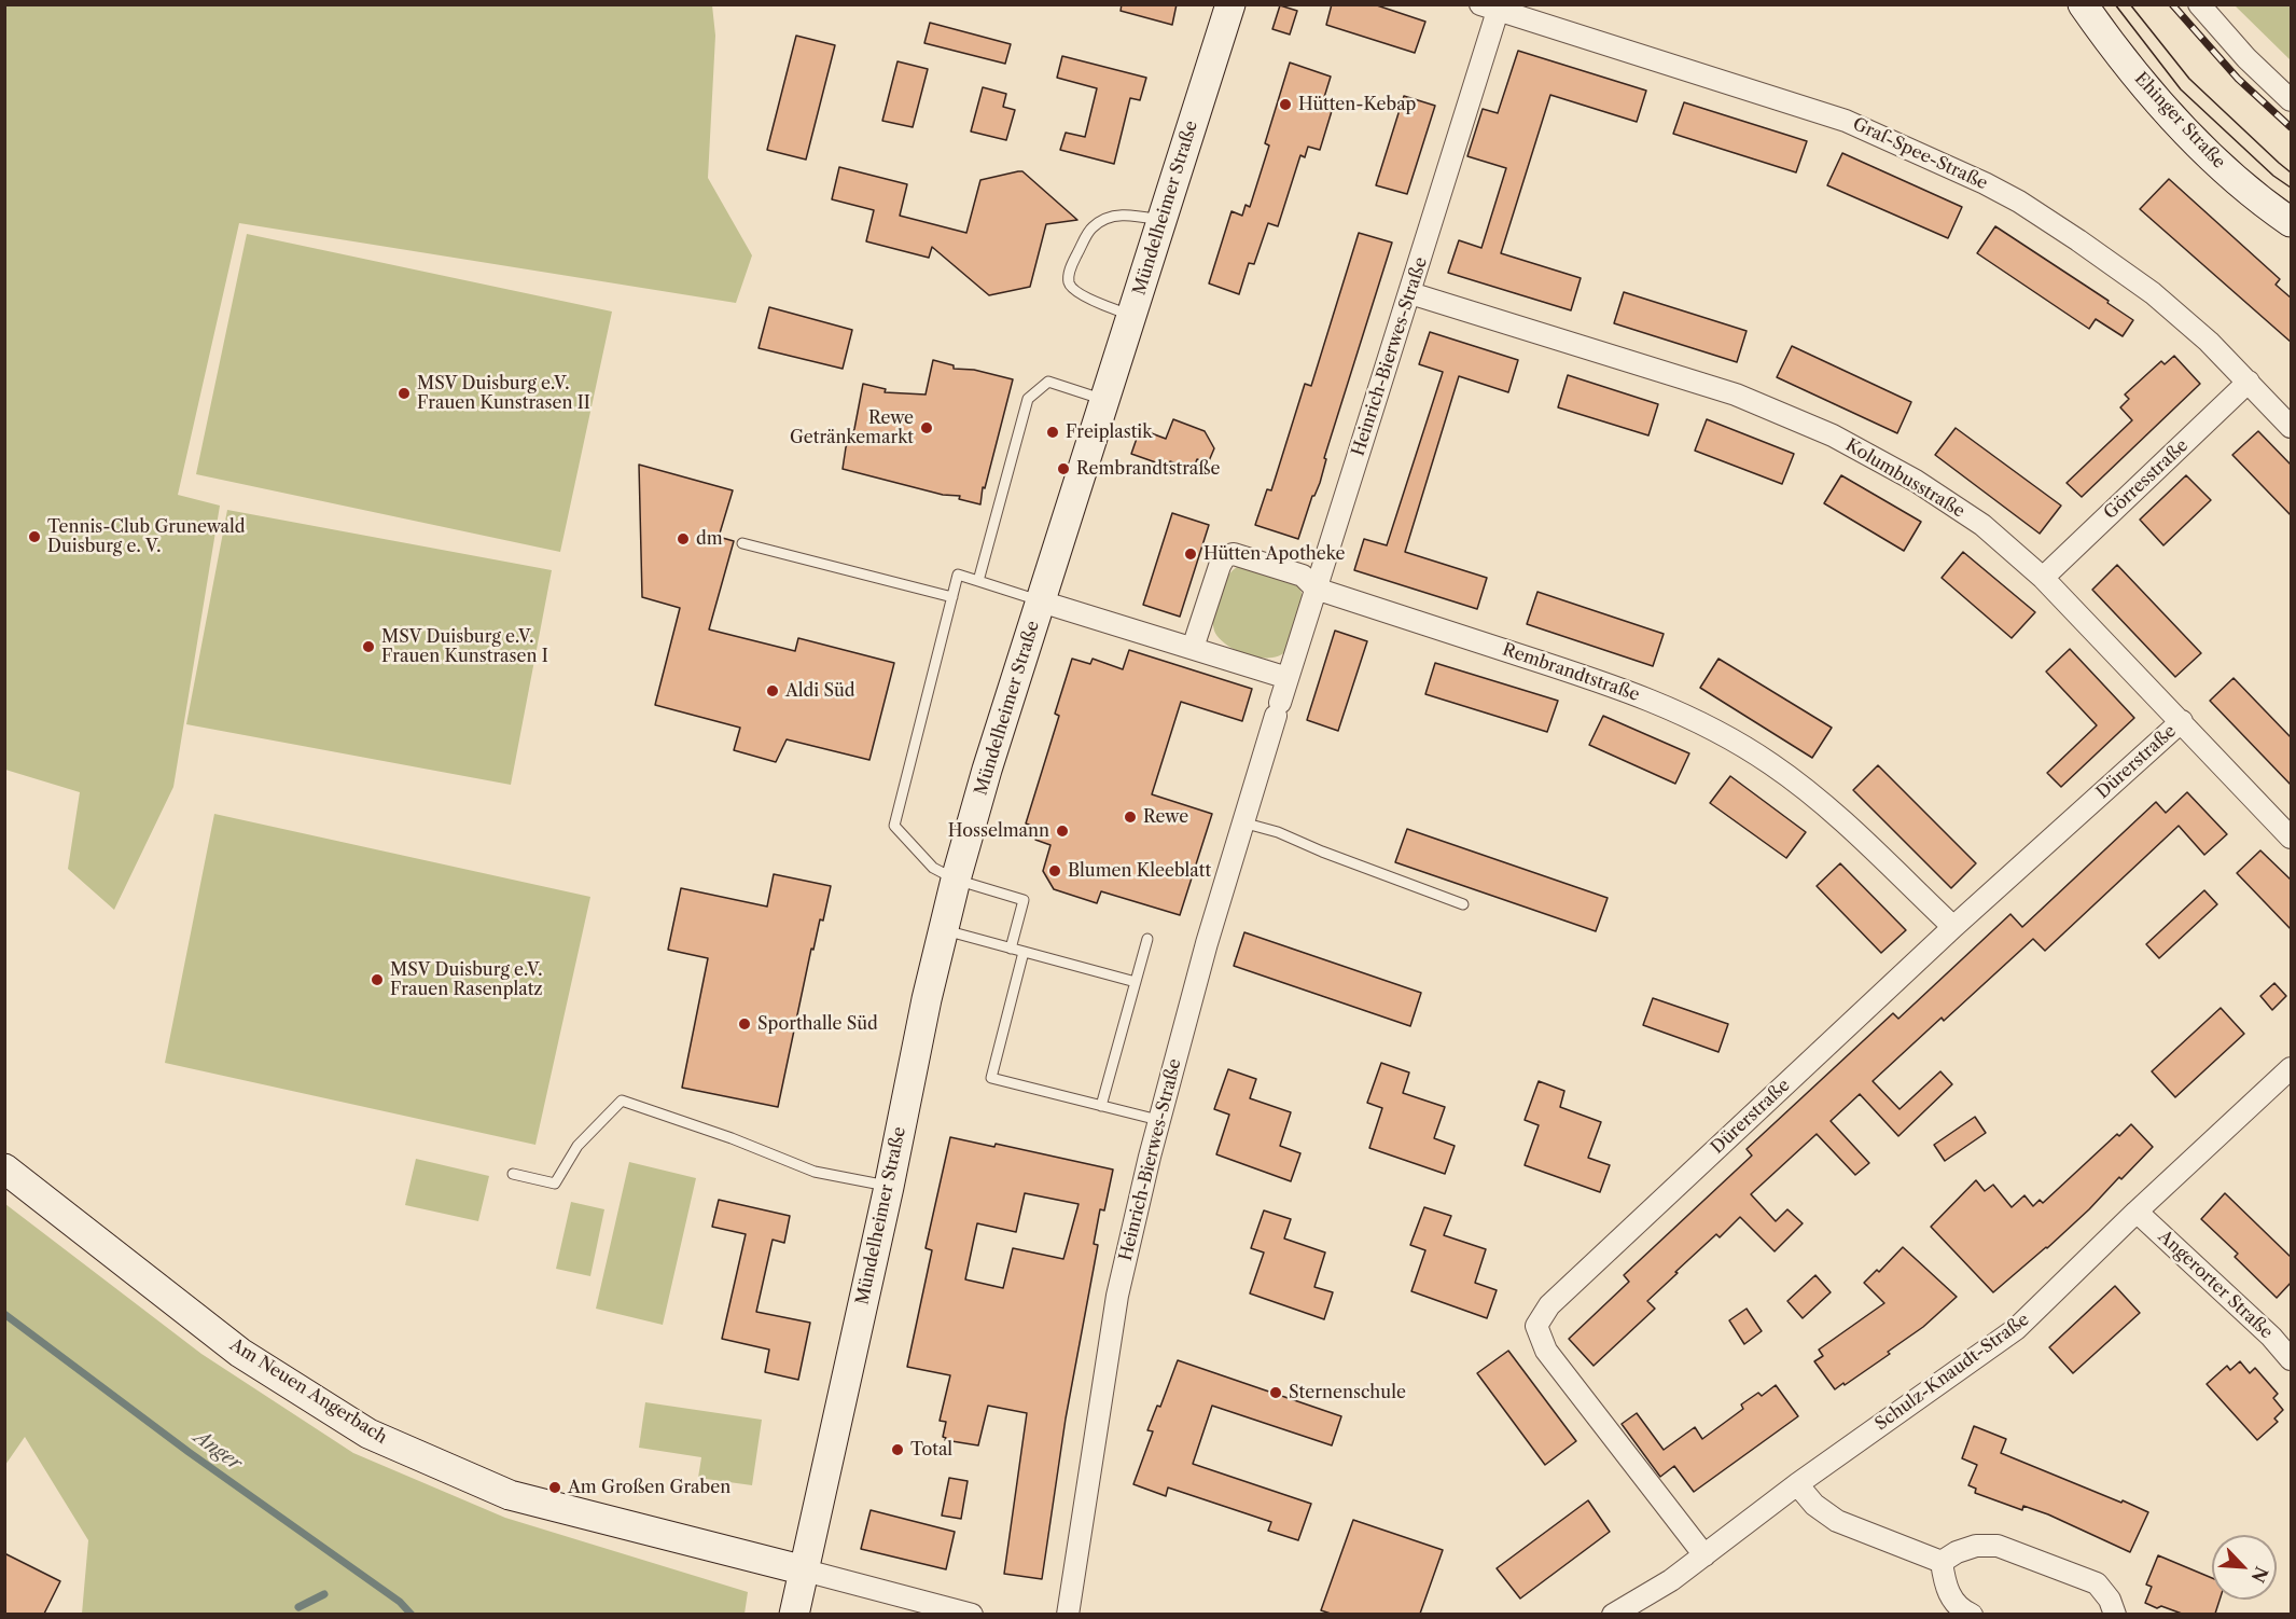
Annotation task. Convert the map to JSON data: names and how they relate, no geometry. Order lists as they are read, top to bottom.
{
  "streets": {
    "main road": ["Ehinger Straße", "Mündelheimer Straße", "Am Neuen Angerbach"],
    "street": [
      "Graf-Spee-Straße",
      "Heinrich-Bierwes-Straße",
      "Kolumbusstraße",
      "Görresstraße",
      "Rembrandtstraße",
      "Dürerstraße",
      "Angerorter Straße",
      "Schulz-Knaudt-Straße"
    ]
  },
  "crossings": [
    ["Graf-Spee-Straße", "Heinrich-Bierwes-Straße"],
    ["Graf-Spee-Straße", "Görresstraße"],
    ["Mündelheimer Straße", "Am Neuen Angerbach"],
    ["Heinrich-Bierwes-Straße", "Kolumbusstraße"],
    ["Heinrich-Bierwes-Straße", "Rembrandtstraße"],
    ["Kolumbusstraße", "Görresstraße"],
    ["Kolumbusstraße", "Dürerstraße"],
    ["Rembrandtstraße", "Dürerstraße"],
    ["Dürerstraße", "Schulz-Knaudt-Straße"],
    ["Angerorter Straße", "Schulz-Knaudt-Straße"]
  ],
  "water": ["Anger"],
  "places": [
    "Hütten-Kebap",
    "MSV Duisburg e.V. Frauen Kunstrasen II",
    "Rewe Getränkemarkt",
    "Freiplastik",
    "Rembrandtstraße",
    "Tennis-Club Grunewald Duisburg e. V.",
    "dm",
    "Hütten Apotheke",
    "MSV Duisburg e.V. Frauen Kunstrasen I",
    "Aldi Süd",
    "Rewe",
    "Hosselmann",
    "Blumen Kleeblatt",
    "MSV Duisburg e.V. Frauen Rasenplatz",
    "Sporthalle Süd",
    "Sternenschule",
    "Total",
    "Am Großen Graben"
  ],
  "north": "bottom right"
}
